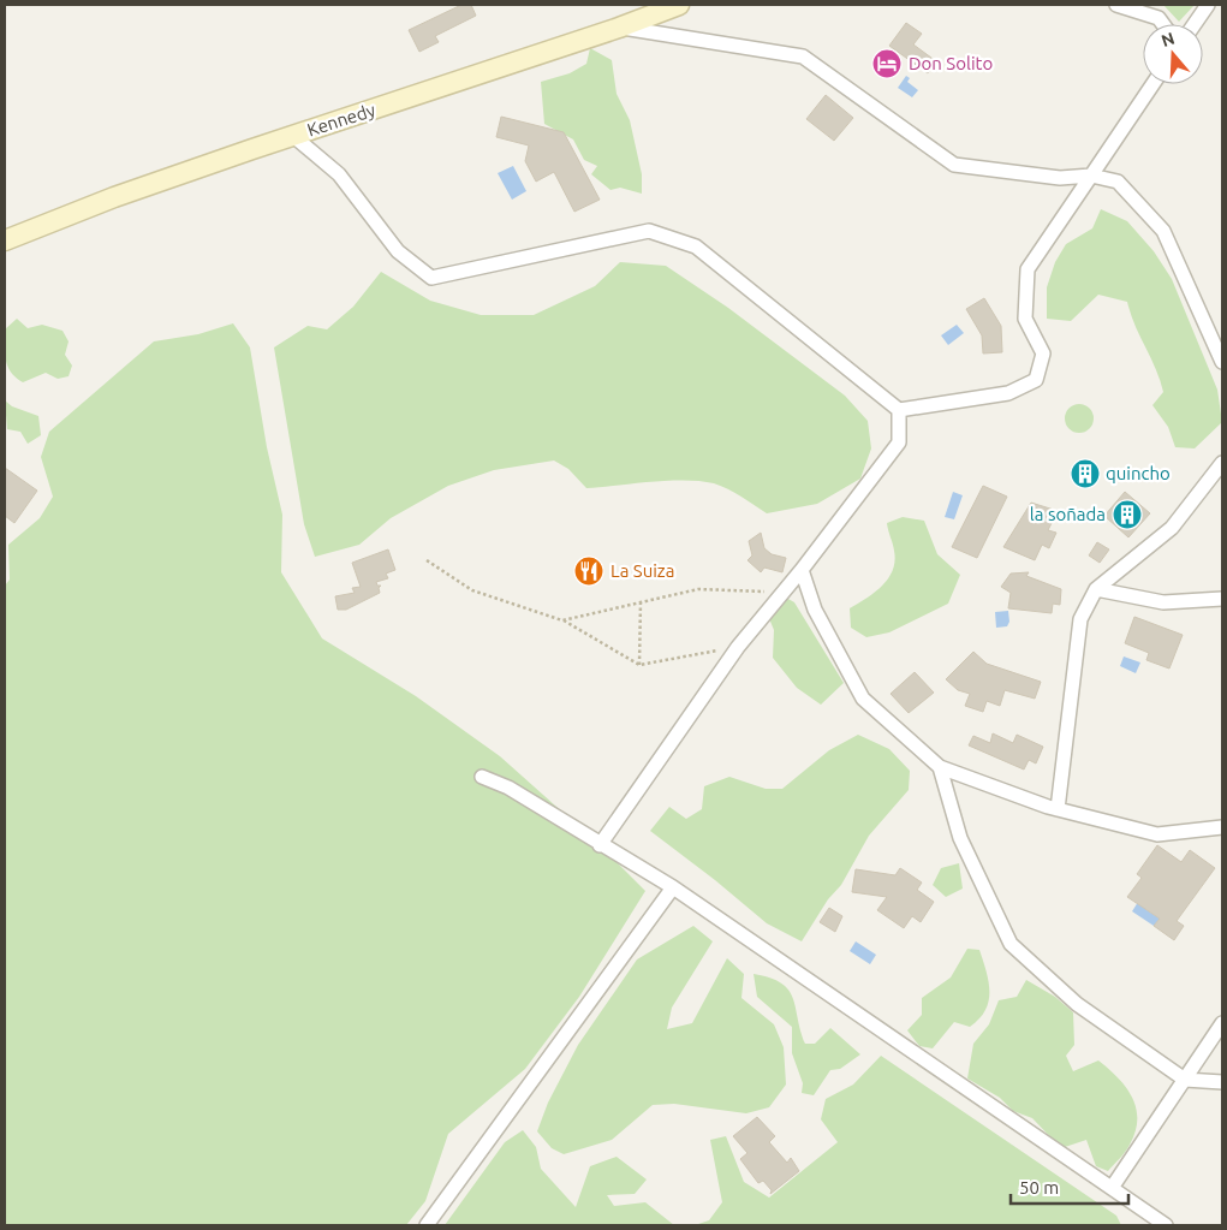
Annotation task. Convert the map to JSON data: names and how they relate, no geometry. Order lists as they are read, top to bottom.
{
  "streets": {
    "main road": ["Kennedy"]
  },
  "places": {
    "hotel": ["Don Solito"],
    "building": ["quincho", "la soñada"],
    "restaurant": ["La Suiza"]
  },
  "scale_bar": "50 m",
  "north": "top"
}
